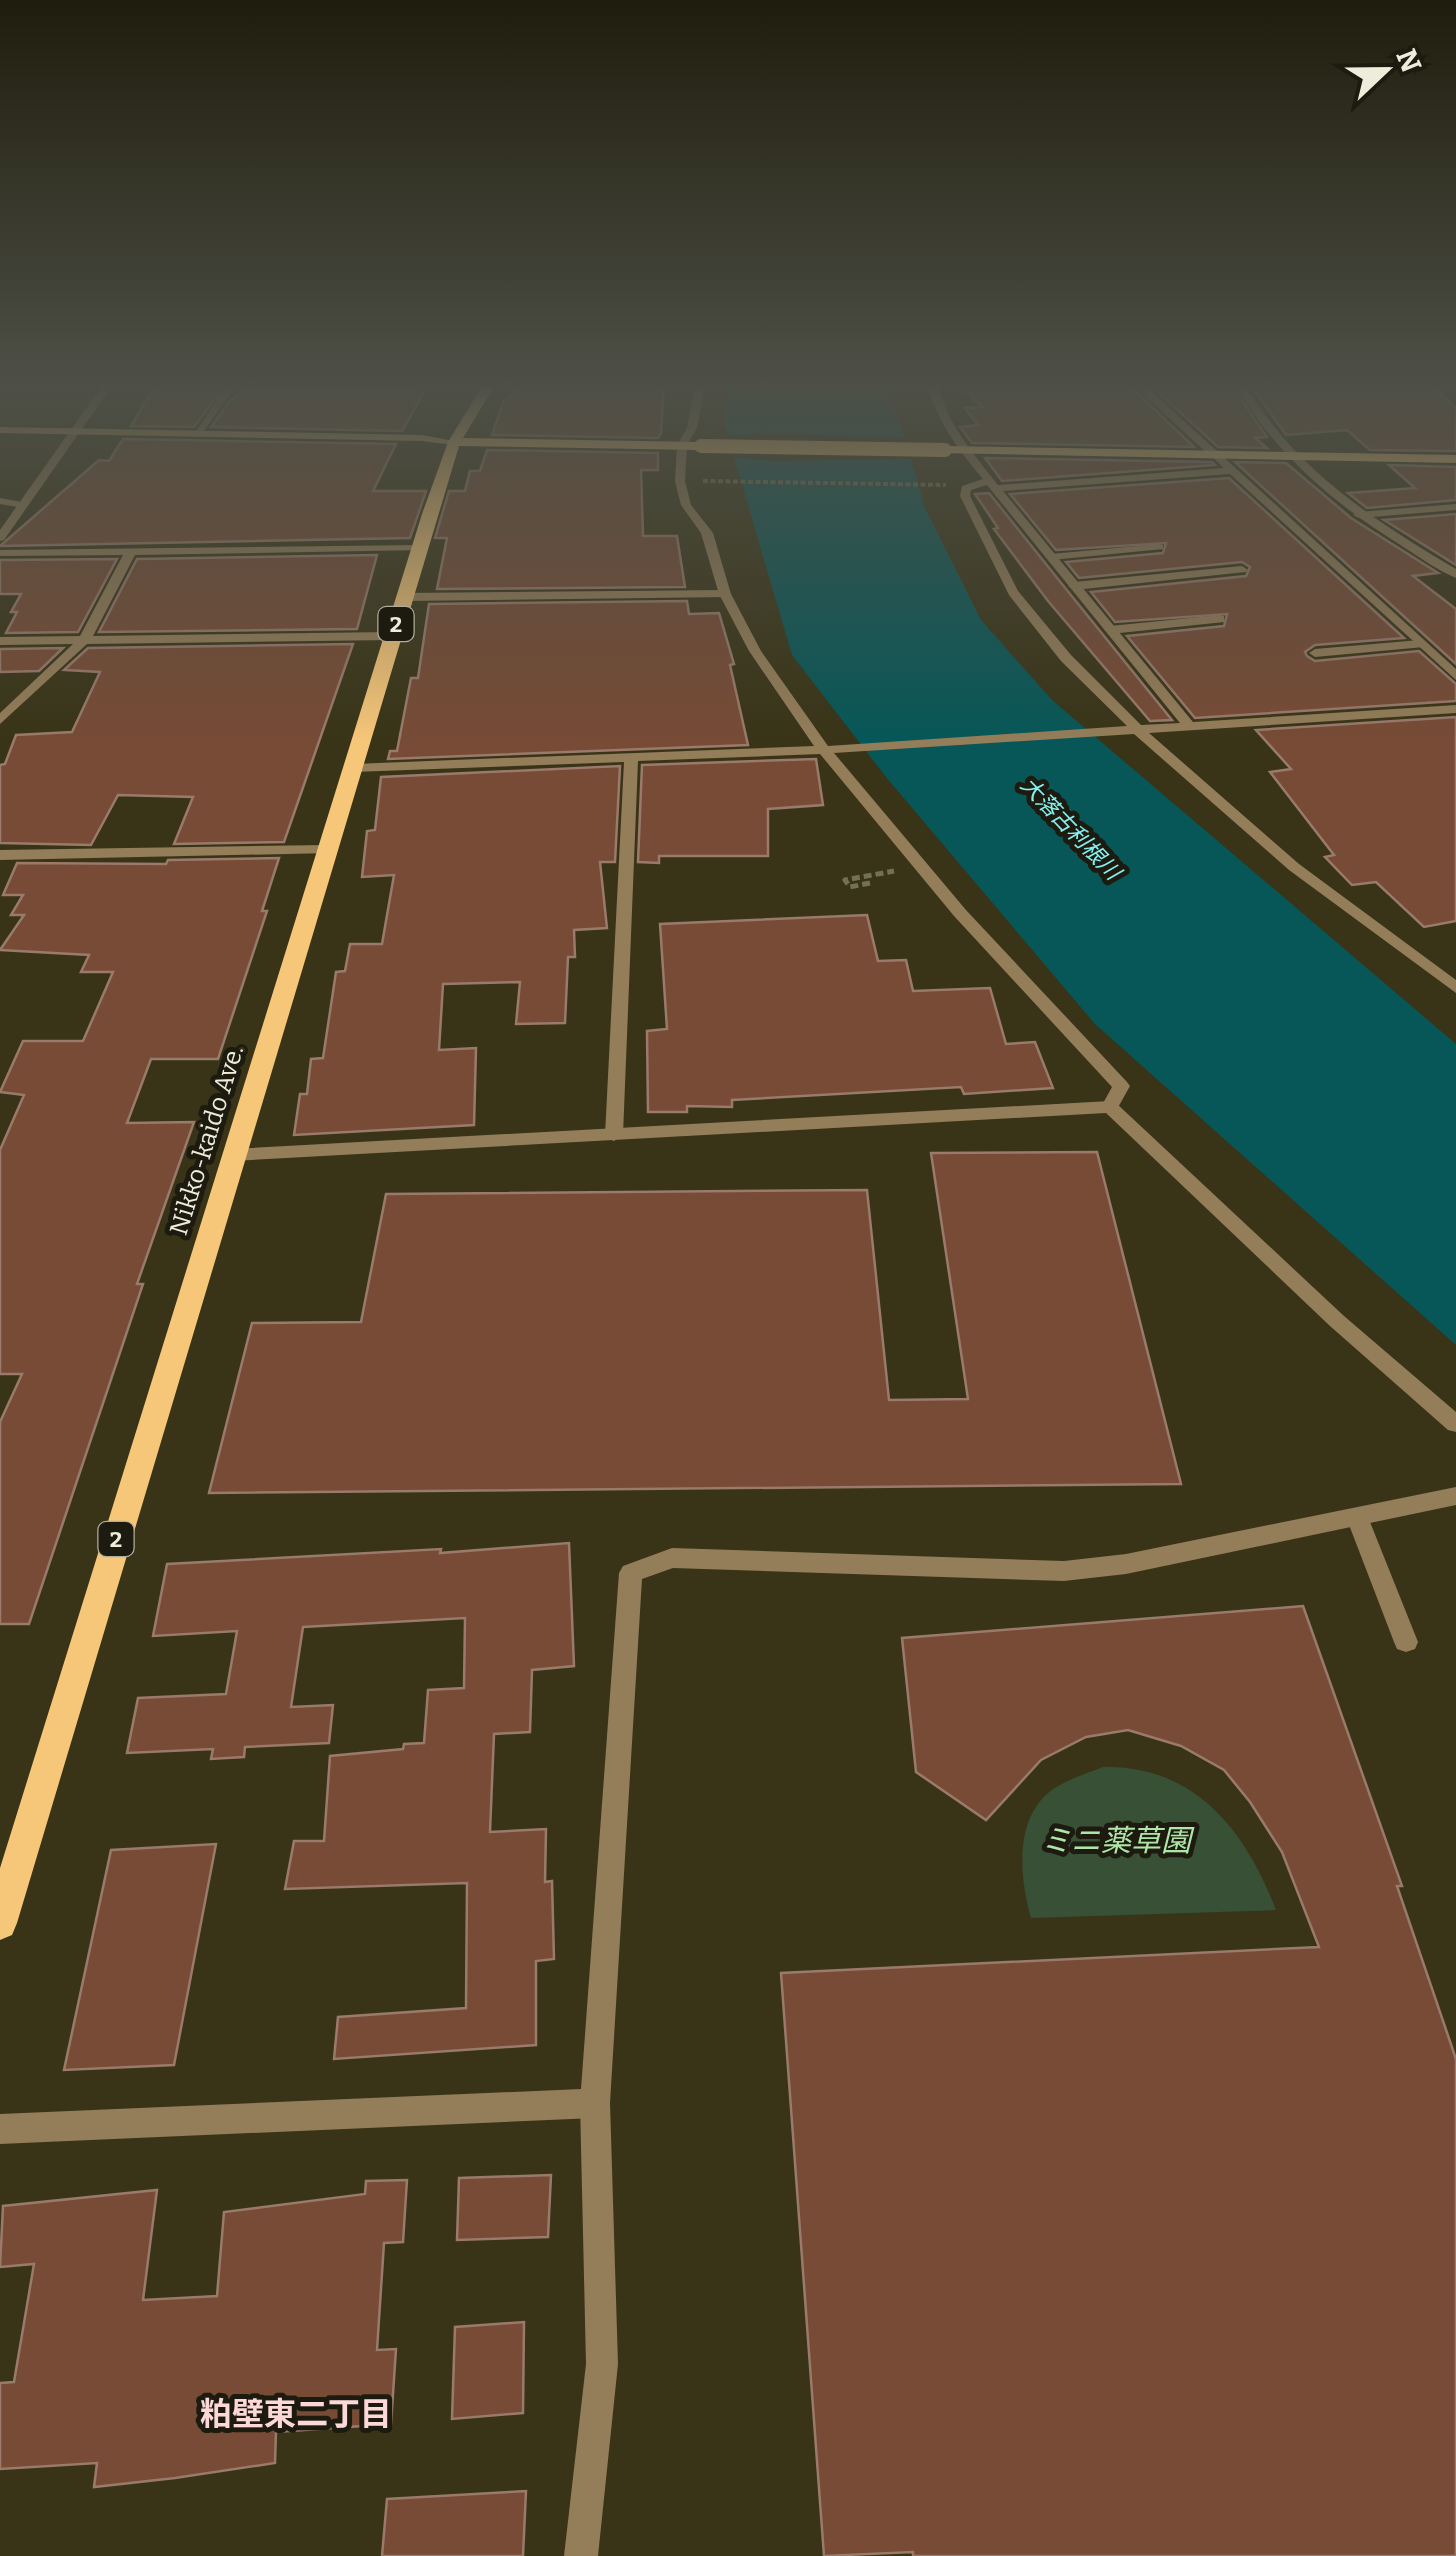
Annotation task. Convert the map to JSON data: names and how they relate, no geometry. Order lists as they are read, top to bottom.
{
  "streets": {
    "main road": ["2", "Nikko-kaido Ave."]
  },
  "districts": ["粕壁東二丁目"],
  "water": ["大落古利根川"],
  "parks": ["ミニ薬草園"],
  "north": "right"
}
